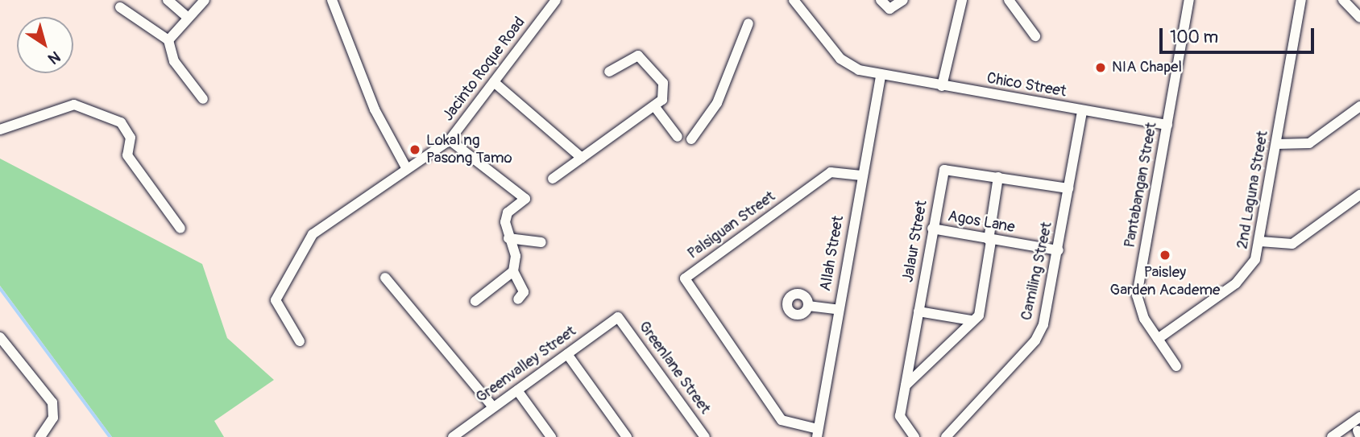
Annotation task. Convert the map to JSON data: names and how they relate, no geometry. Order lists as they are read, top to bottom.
{
  "streets": {
    "street": [
      "Jacinto Roque Road",
      "Chico Street",
      "Pantabangan Street",
      "2nd Laguna Street",
      "Agos Lane",
      "Palsiguan Street",
      "Jalaur Street",
      "Allah Street",
      "Camiling Street",
      "Greenvalley Street",
      "Greenlane Street"
    ]
  },
  "crossings": [
    ["Chico Street", "Pantabangan Street"],
    ["Chico Street", "Allah Street"],
    ["Chico Street", "Camiling Street"],
    ["Pantabangan Street", "2nd Laguna Street"],
    ["Agos Lane", "Jalaur Street"],
    ["Agos Lane", "Camiling Street"],
    ["Palsiguan Street", "Allah Street"],
    ["Jalaur Street", "Camiling Street"],
    ["Greenvalley Street", "Greenlane Street"]
  ],
  "places": ["NIA Chapel", "Lokal ng Pasong Tamo", "Paisley Garden Academe"],
  "scale_bar": "100 m",
  "north": "bottom right"
}
